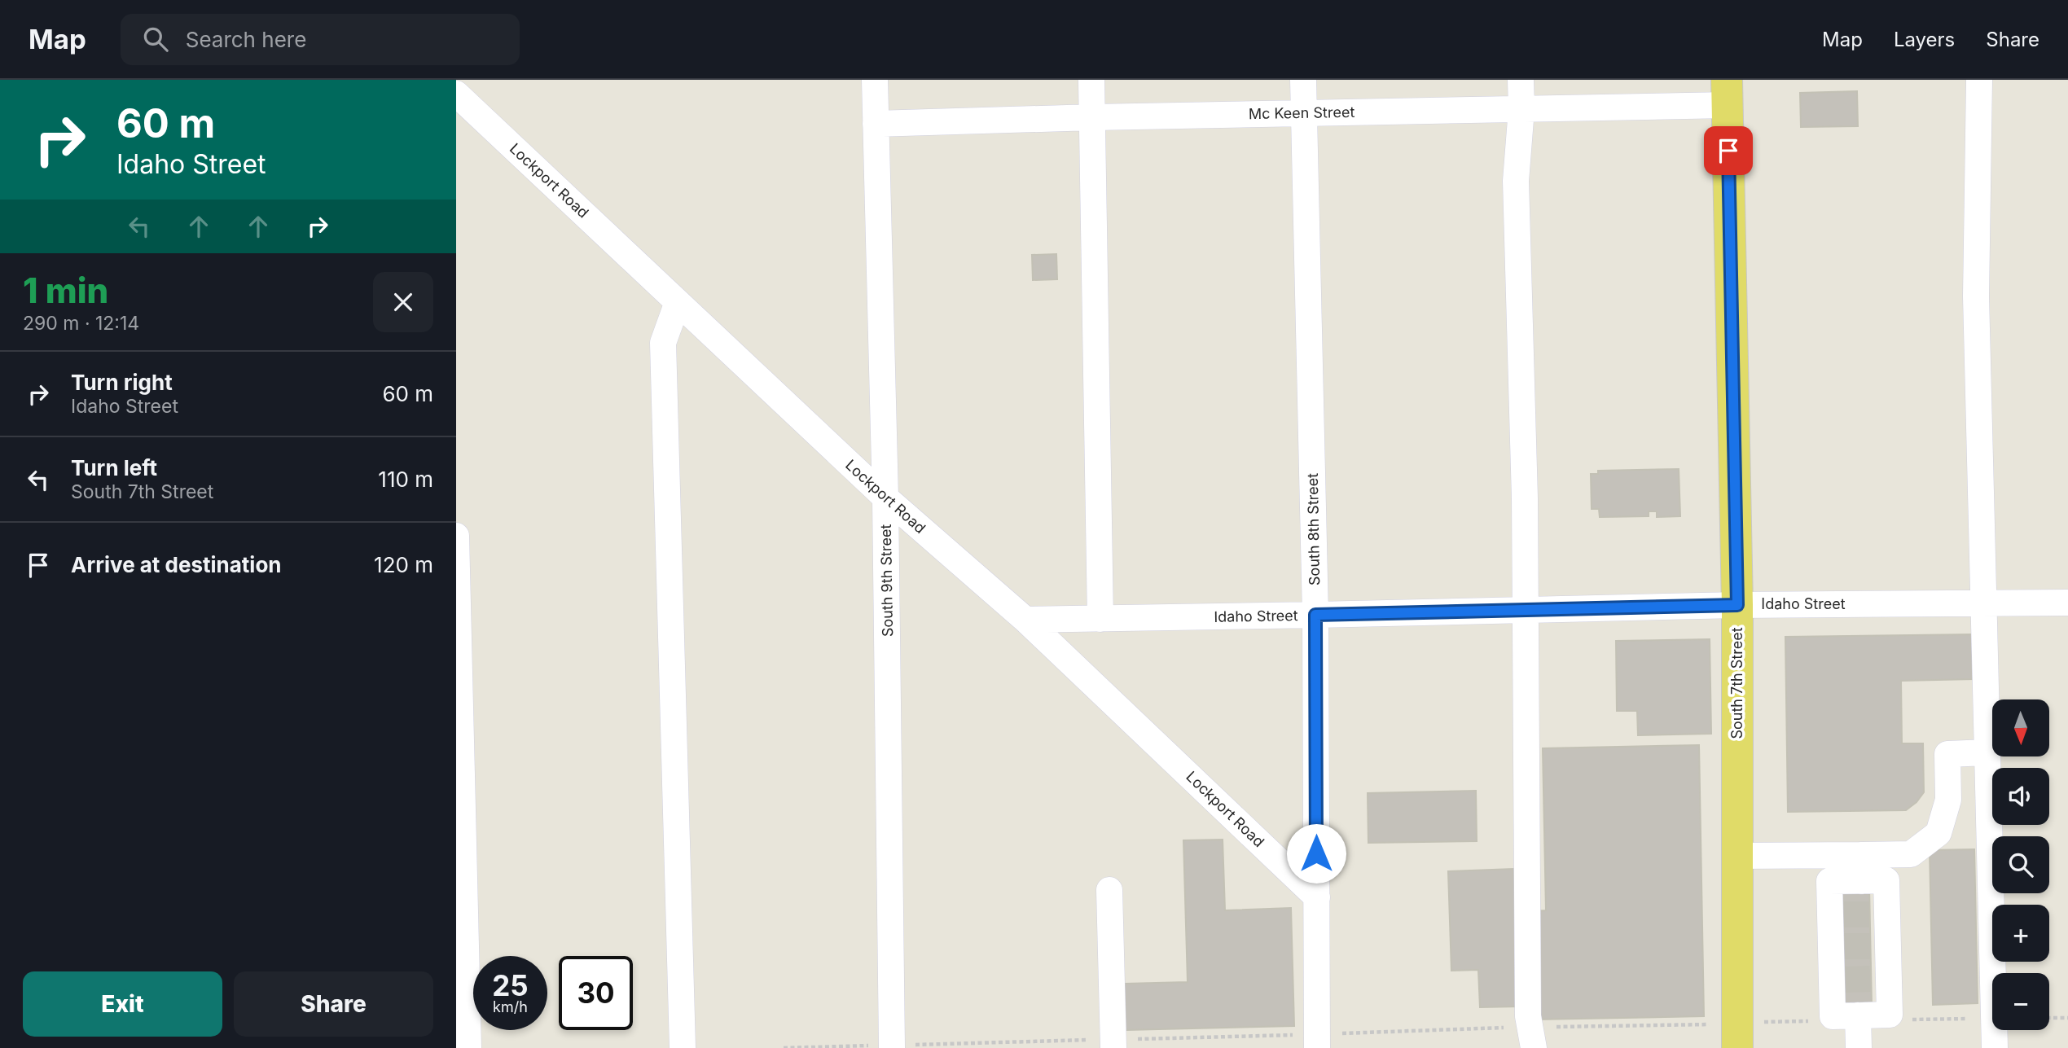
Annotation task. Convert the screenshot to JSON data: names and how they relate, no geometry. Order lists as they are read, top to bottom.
{
  "streets": {
    "main road": ["South 7th Street"],
    "street": [
      "Mc Keen Street",
      "Lockport Road",
      "South 8th Street",
      "South 9th Street",
      "Idaho Street"
    ]
  },
  "crossings": [
    ["Mc Keen Street", "South 8th Street"],
    ["Mc Keen Street", "South 9th Street"],
    ["Mc Keen Street", "South 7th Street"],
    ["Lockport Road", "South 8th Street"],
    ["Lockport Road", "South 9th Street"],
    ["Lockport Road", "Idaho Street"],
    ["South 8th Street", "Idaho Street"],
    ["Idaho Street", "South 7th Street"]
  ],
  "north": "bottom",
  "page": {
    "header": "Map",
    "search": "Search here",
    "nav": ["Map", "Layers", "Share"],
    "turn": ["60 m", "Idaho Street"],
    "heading": ["1 min", "290 m · 12:14"],
    "list": [
      {
        "name": "Turn right",
        "note": "Idaho Street",
        "value": "60 m"
      },
      {
        "name": "Turn left",
        "note": "South 7th Street",
        "value": "110 m"
      },
      {
        "name": "Arrive at destination",
        "value": "120 m"
      }
    ],
    "map_buttons": ["+", "−"],
    "speed": "25 km/h",
    "limit": "30",
    "buttons": ["Exit", "Share"]
  }
}
